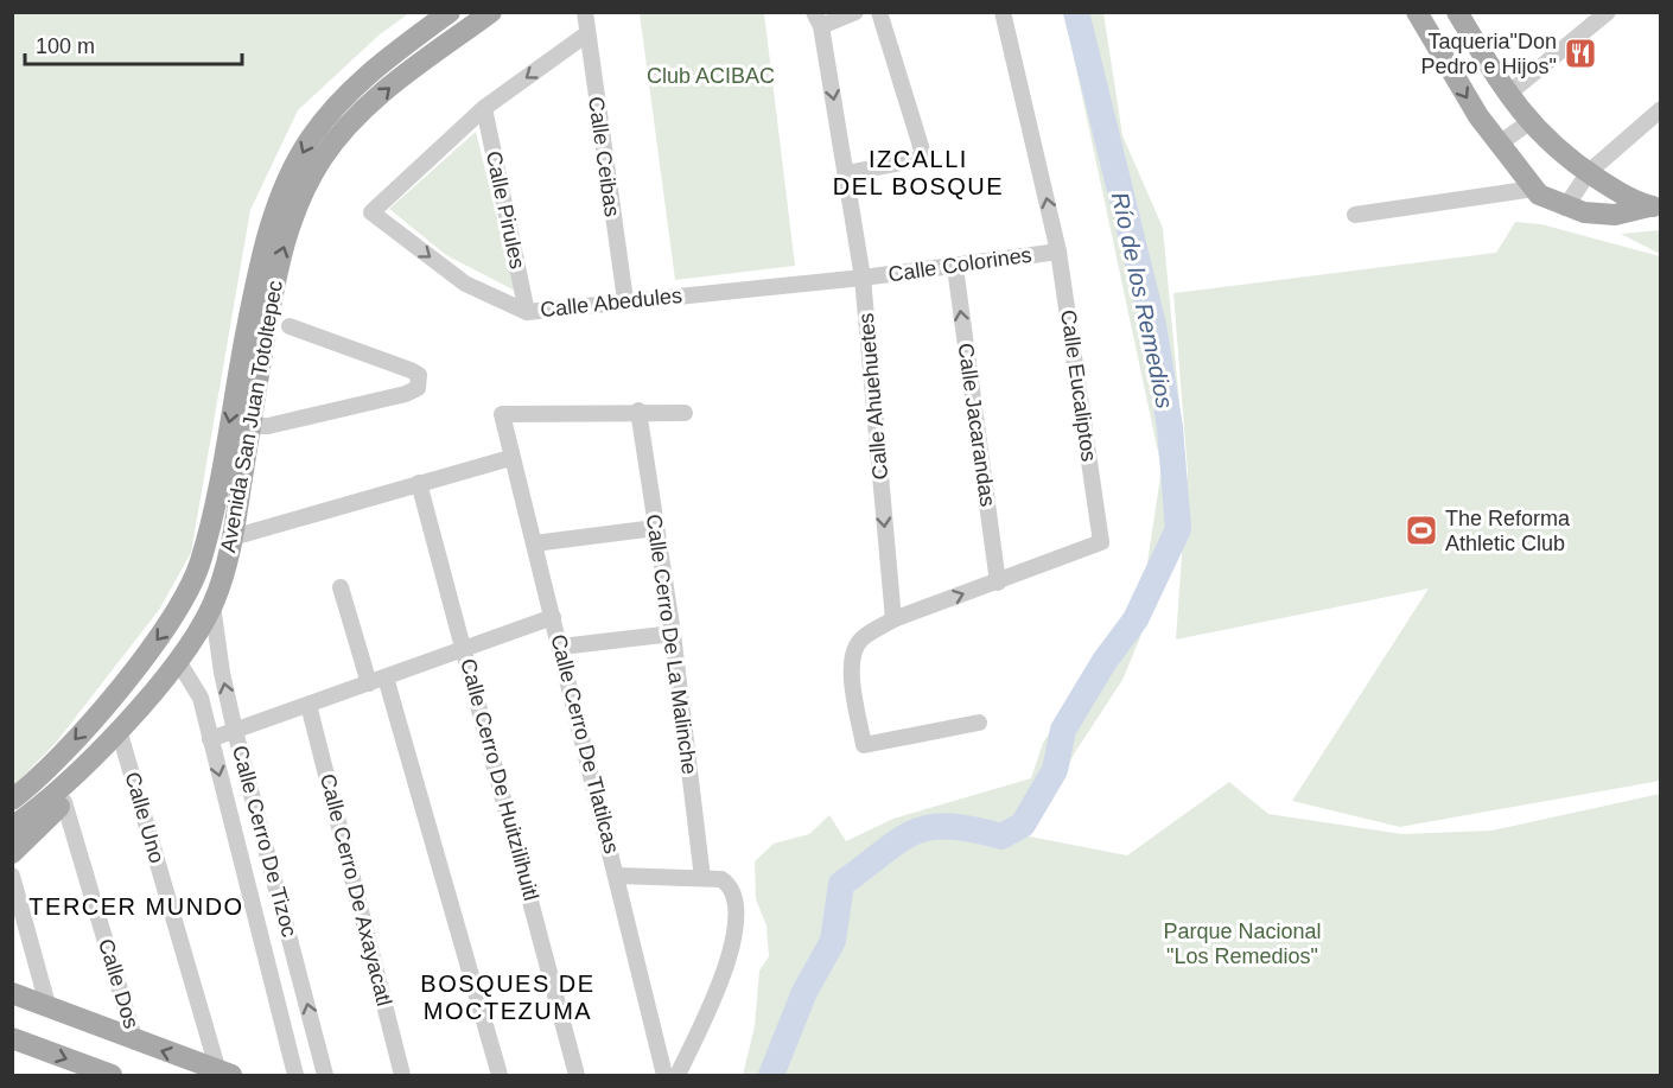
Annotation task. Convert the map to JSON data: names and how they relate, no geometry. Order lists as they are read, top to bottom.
{
  "streets": {
    "main road": ["Avenida San Juan Totoltepec"],
    "street": [
      "Calle Ceibas",
      "Calle Pirules",
      "Calle Colorines",
      "Calle Abedules",
      "Calle Eucaliptos",
      "Calle Ahuehuetes",
      "Calle Jacarandas",
      "Calle Cerro De La Malinche",
      "Calle Cerro De Tlatilcas",
      "Calle Cerro De Huitzilihuitl",
      "Calle Uno",
      "Calle Cerro De Tizoc",
      "Calle Cerro De Axayacatl",
      "Calle Dos"
    ]
  },
  "crossings": [
    ["Calle Ceibas", "Calle Abedules"],
    ["Calle Pirules", "Calle Abedules"],
    ["Calle Colorines", "Calle Abedules"],
    ["Calle Colorines", "Calle Eucaliptos"],
    ["Calle Colorines", "Calle Ahuehuetes"],
    ["Calle Colorines", "Calle Jacarandas"],
    ["Calle Abedules", "Calle Ahuehuetes"],
    ["Calle Eucaliptos", "Calle Ahuehuetes"],
    ["Calle Eucaliptos", "Calle Jacarandas"],
    ["Avenida San Juan Totoltepec", "Calle Uno"],
    ["Avenida San Juan Totoltepec", "Calle Cerro De Tizoc"],
    ["Calle Cerro De La Malinche", "Calle Cerro De Tlatilcas"]
  ],
  "one_way": ["Calle Ahuehuetes", "Calle Jacarandas"],
  "districts": ["IZCALLI DEL BOSQUE", "TERCER MUNDO", "BOSQUES DE MOCTEZUMA"],
  "water": ["Río de los Remedios"],
  "parks": ["Club ACIBAC", "Parque Nacional \"Los Remedios\""],
  "places": {
    "restaurant": ["Taqueria\"Don Pedro e Hijos\""],
    "sports": ["The Reforma Athletic Club"]
  },
  "scale_bar": "100 m"
}
